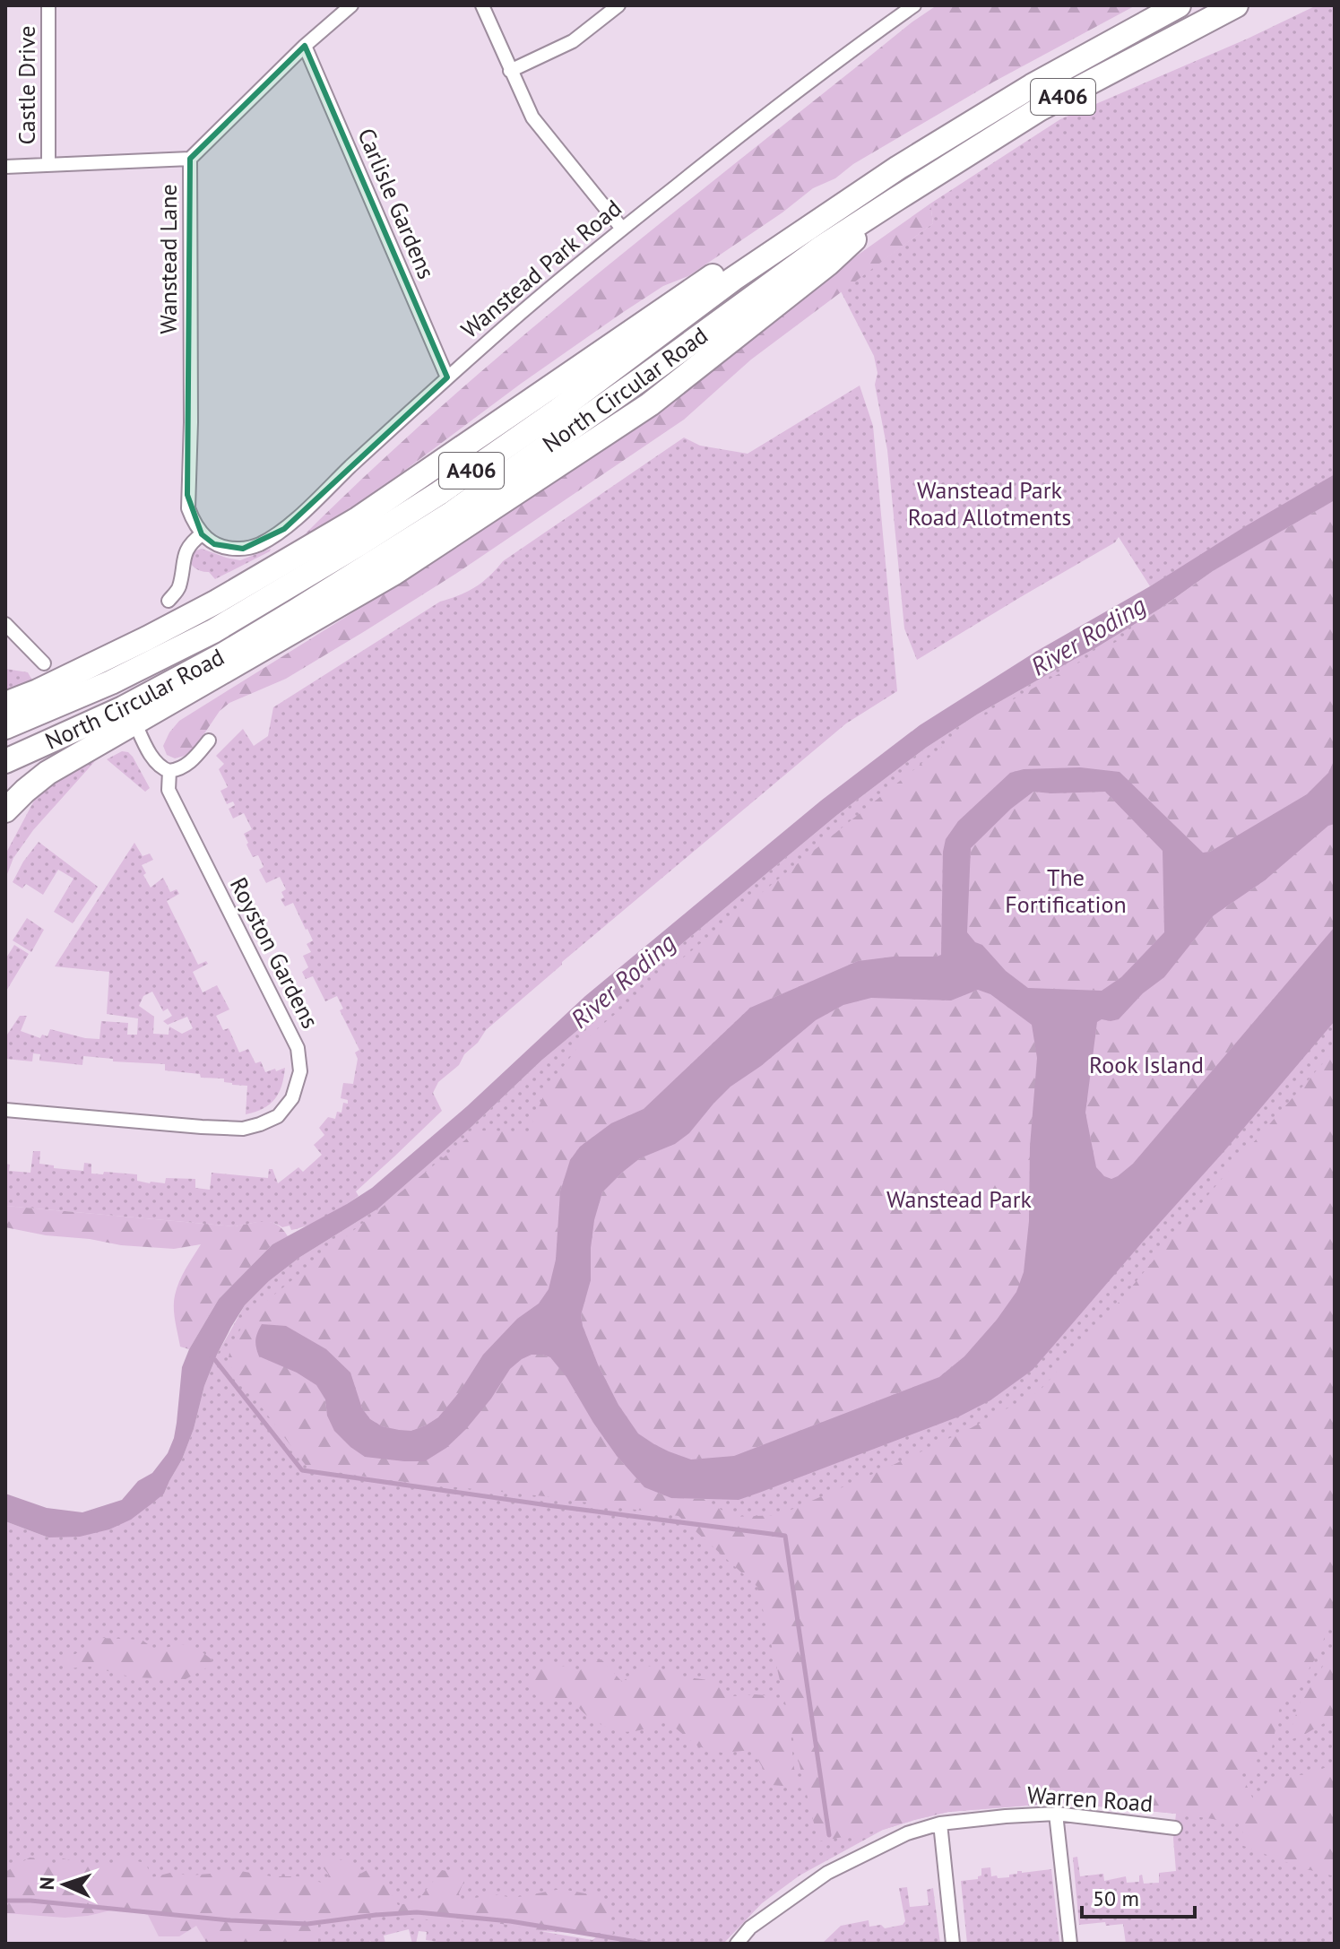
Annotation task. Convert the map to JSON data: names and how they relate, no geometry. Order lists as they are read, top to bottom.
{
  "streets": {
    "highway": ["A406", "North Circular Road"],
    "street": [
      "Castle Drive",
      "Carlisle Gardens",
      "Wanstead Lane",
      "Wanstead Park Road",
      "Royston Gardens",
      "Warren Road"
    ]
  },
  "crossings": [
    ["A406", "North Circular Road"],
    ["Carlisle Gardens", "Wanstead Lane"],
    ["Carlisle Gardens", "Wanstead Park Road"],
    ["Wanstead Lane", "Wanstead Park Road"]
  ],
  "water": ["River Roding"],
  "parks": [
    "Wanstead Park Road Allotments",
    "The Fortification",
    "Rook Island",
    "Wanstead Park"
  ],
  "scale_bar": "50 m",
  "north": "left"
}
